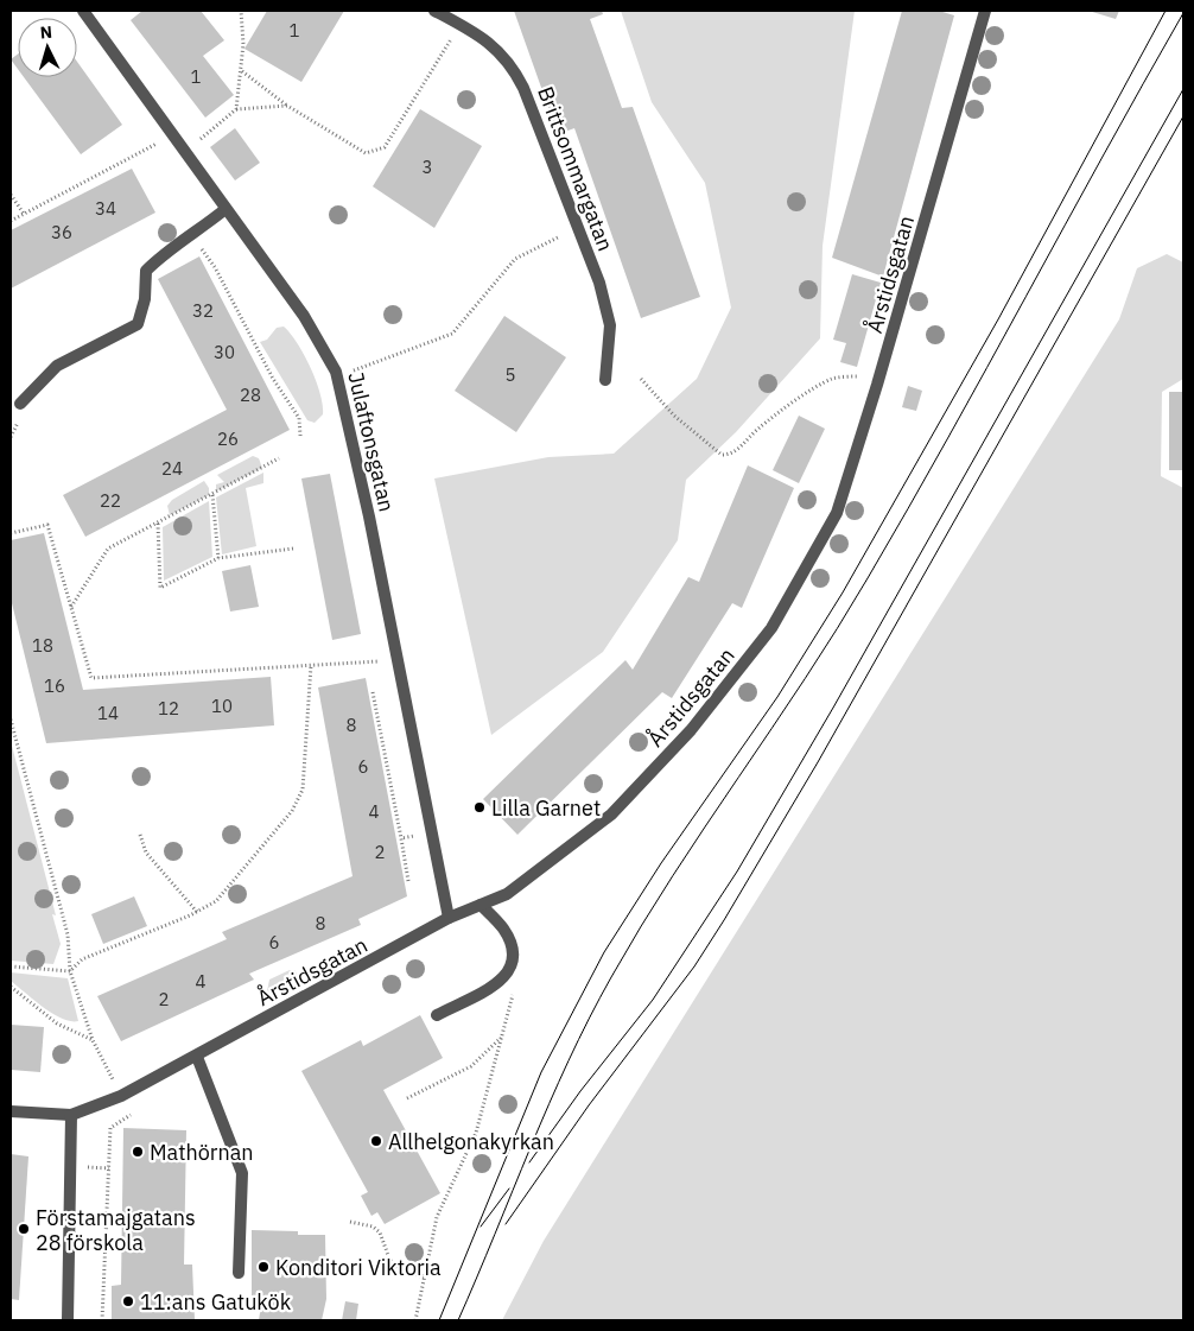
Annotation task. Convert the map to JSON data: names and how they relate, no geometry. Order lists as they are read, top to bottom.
{
  "streets": {
    "street": ["Brittsommargatan", "Årstidsgatan", "Julaftonsgatan"]
  },
  "crossings": [
    ["Årstidsgatan", "Julaftonsgatan"]
  ],
  "places": [
    "Lilla Garnet",
    "Allhelgonakyrkan",
    "Mathörnan",
    "Förstamajgatans 28 förskola",
    "Konditori Viktoria",
    "11:ans Gatukök"
  ],
  "house_numbers": [
    "1",
    "1",
    "3",
    "34",
    "36",
    "32",
    "30",
    "5",
    "28",
    "26",
    "24",
    "22",
    "18",
    "16",
    "10",
    "12",
    "14",
    "8",
    "6",
    "4",
    "2",
    "8",
    "6",
    "4",
    "2"
  ],
  "north": "top"
}
